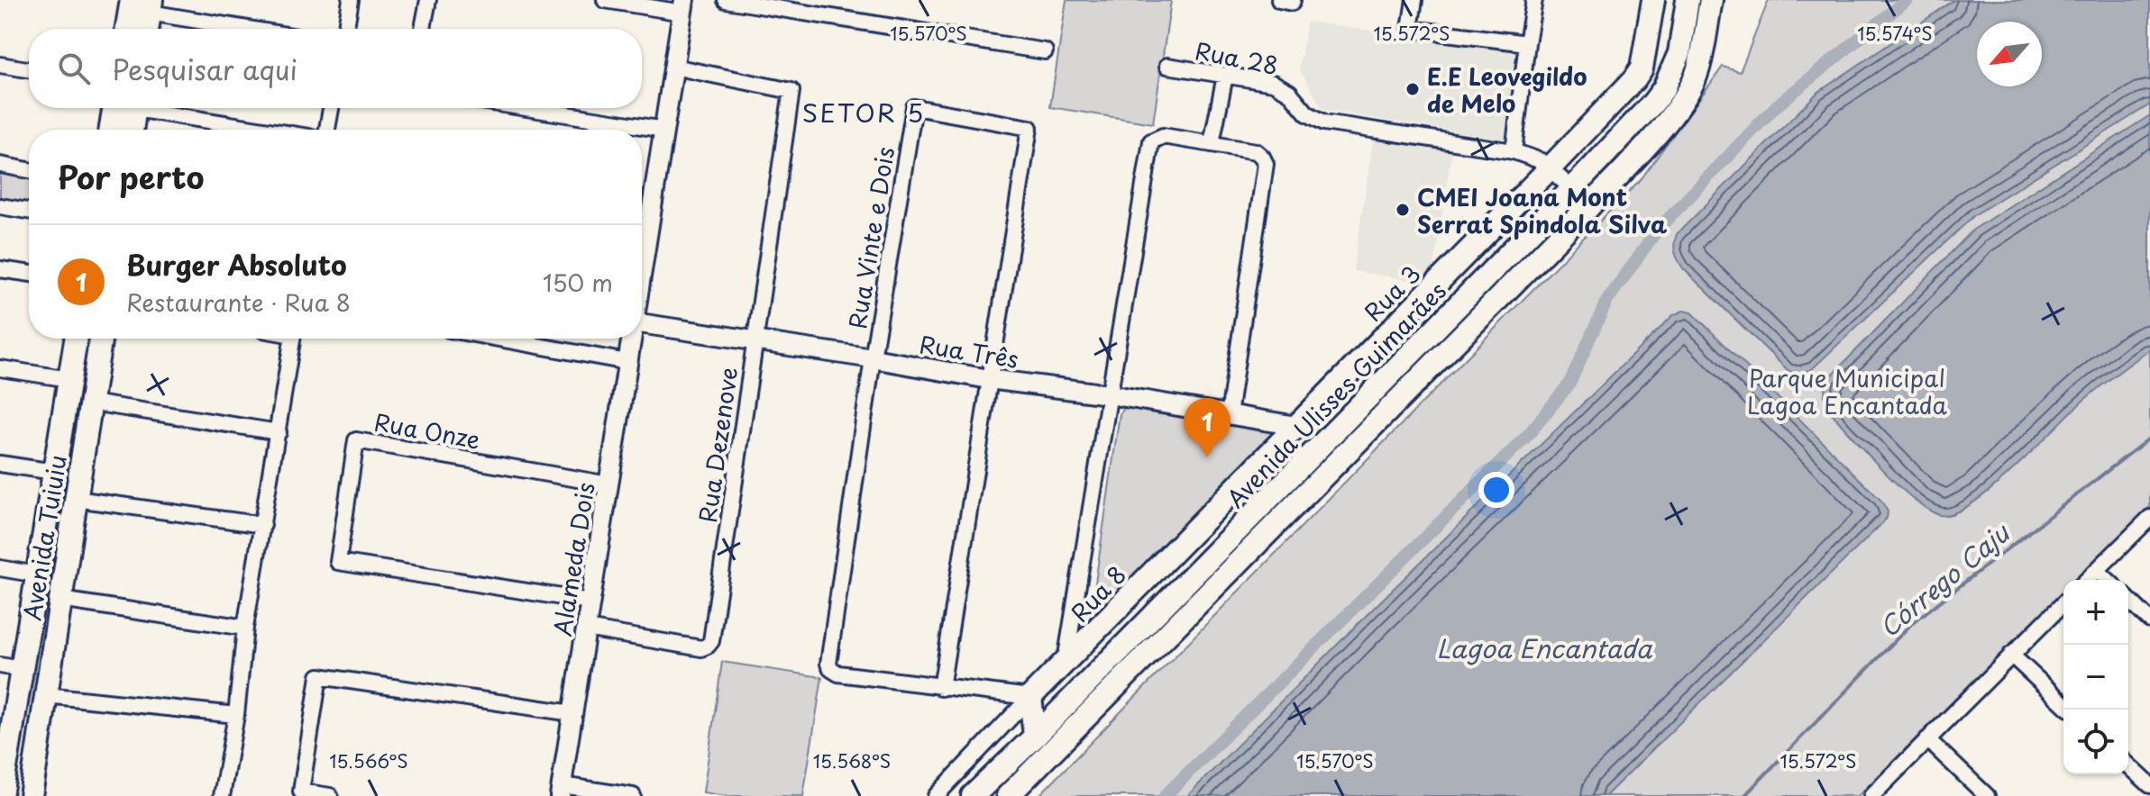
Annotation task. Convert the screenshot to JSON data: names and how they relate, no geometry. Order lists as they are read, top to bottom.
{
  "streets": {
    "main road": [
      "Rua 3",
      "Avenida Ulisses Guimarães",
      "Avenida Tuiuiu",
      "Rua 8"
    ],
    "street": [
      "Rua 28",
      "Rua Vinte e Dois",
      "Rua Três",
      "Rua Onze",
      "Rua Dezenove",
      "Alameda Dois"
    ]
  },
  "crossings": [
    ["Rua 28", "Rua 3"],
    ["Rua 28", "Avenida Ulisses Guimarães"],
    ["Rua Vinte e Dois", "Rua Três"],
    ["Rua 3", "Rua Três"],
    ["Rua 3", "Rua 8"],
    ["Rua Três", "Rua Dezenove"],
    ["Rua Três", "Rua 8"],
    ["Rua Onze", "Alameda Dois"],
    ["Rua Dezenove", "Alameda Dois"]
  ],
  "districts": ["SETOR 5"],
  "water": ["Córrego Caju", "Lagoa Encantada"],
  "parks": ["Parque Municipal Lagoa Encantada"],
  "places": ["E.E Leovegildo de Melo", "CMEI Joana Mont Serrat Spindola Silva"],
  "north": "bottom left",
  "page": {
    "search": "Pesquisar aqui",
    "heading": "Por perto",
    "list": [
      {
        "mark": "1",
        "name": "Burger Absoluto",
        "note": "Restaurante · Rua 8",
        "value": "150 m"
      }
    ],
    "pins": "1",
    "map_buttons": ["+", "−"]
  },
  "coordinates": [
    "15.570°S",
    "15.572°S",
    "15.574°S",
    "15.566°S",
    "15.568°S"
  ]
}
